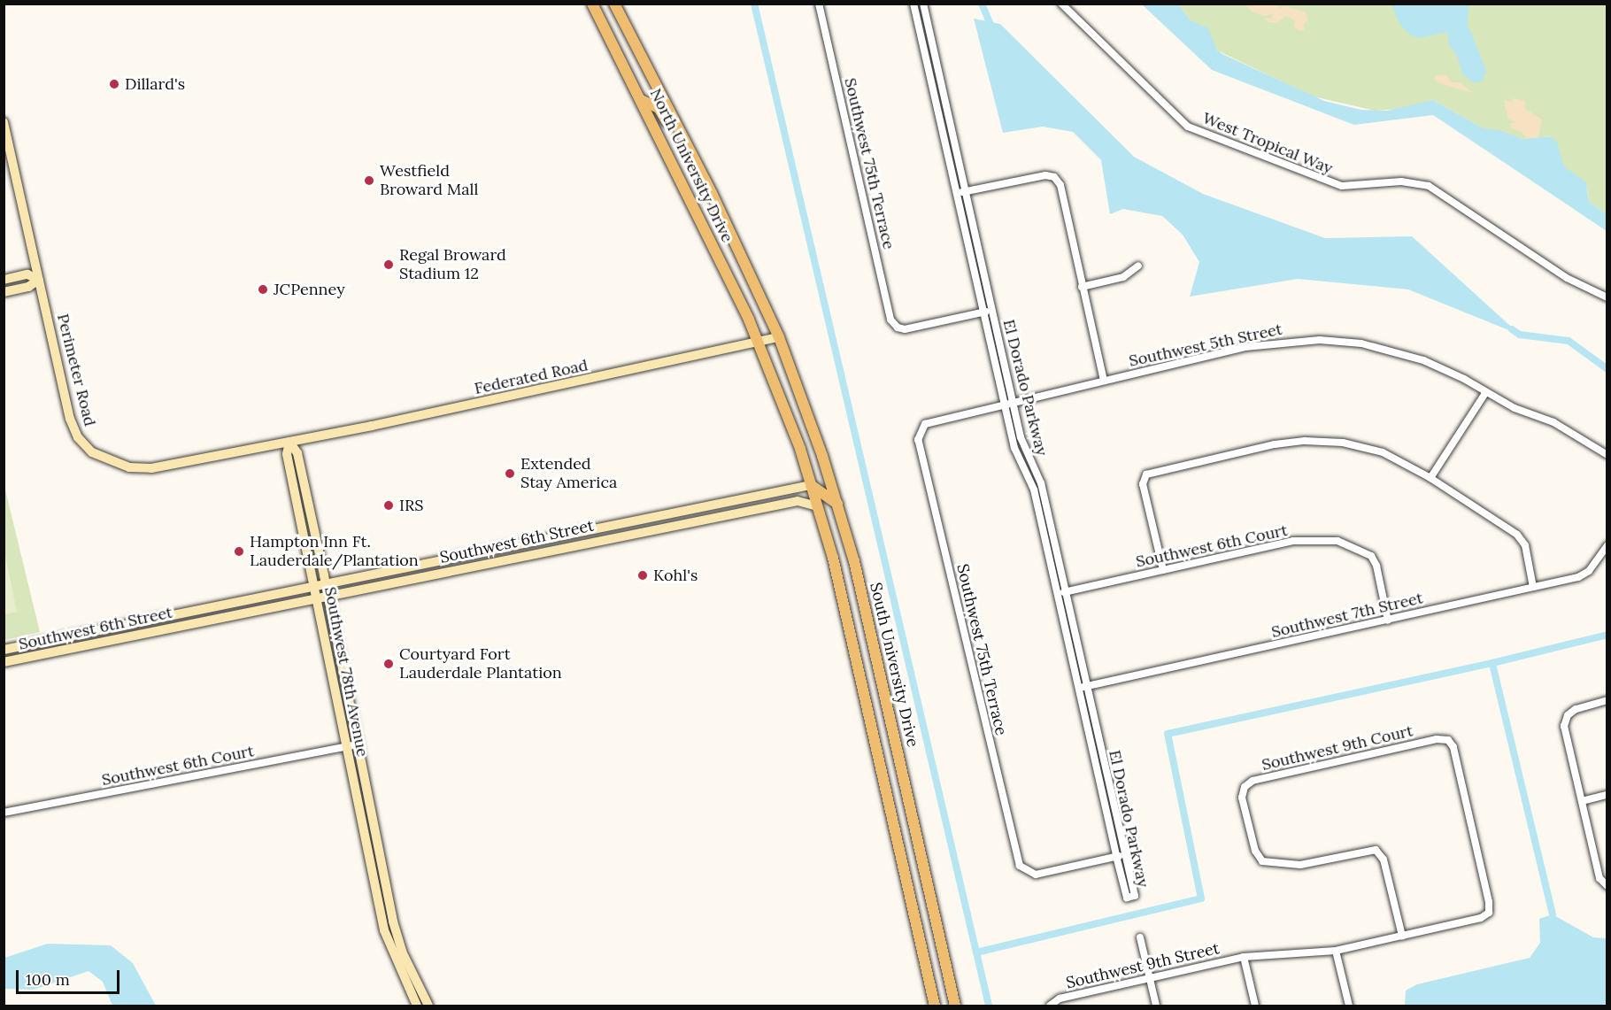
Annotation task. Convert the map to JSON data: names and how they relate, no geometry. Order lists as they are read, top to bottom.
{
  "streets": {
    "main road": ["North University Drive", "South University Drive"],
    "street": [
      "West Tropical Way",
      "Southwest 75th Terrace",
      "Southwest 5th Street",
      "Perimeter Road",
      "Federated Road",
      "El Dorado Parkway",
      "Southwest 6th Street",
      "Southwest 6th Court",
      "Southwest 7th Street",
      "Southwest 78th Avenue",
      "Southwest 9th Court",
      "Southwest 9th Street"
    ]
  },
  "crossings": [
    ["Southwest 75th Terrace", "Southwest 5th Street"],
    ["Southwest 75th Terrace", "El Dorado Parkway"],
    ["North University Drive", "Federated Road"],
    ["North University Drive", "South University Drive"],
    ["Southwest 5th Street", "El Dorado Parkway"],
    ["Perimeter Road", "Federated Road"],
    ["Perimeter Road", "Southwest 78th Avenue"],
    ["Federated Road", "South University Drive"],
    ["Federated Road", "Southwest 78th Avenue"],
    ["El Dorado Parkway", "Southwest 6th Court"],
    ["El Dorado Parkway", "Southwest 7th Street"],
    ["Southwest 6th Street", "Southwest 78th Avenue"],
    ["Southwest 6th Court", "Southwest 7th Street"],
    ["Southwest 6th Court", "Southwest 78th Avenue"]
  ],
  "places": [
    "Dillard's",
    "Westfield Broward Mall",
    "Regal Broward Stadium 12",
    "JCPenney",
    "Extended Stay America",
    "IRS",
    "Hampton Inn Ft. Lauderdale/Plantation",
    "Kohl's",
    "Courtyard Fort Lauderdale Plantation"
  ],
  "scale_bar": "100 m"
}
